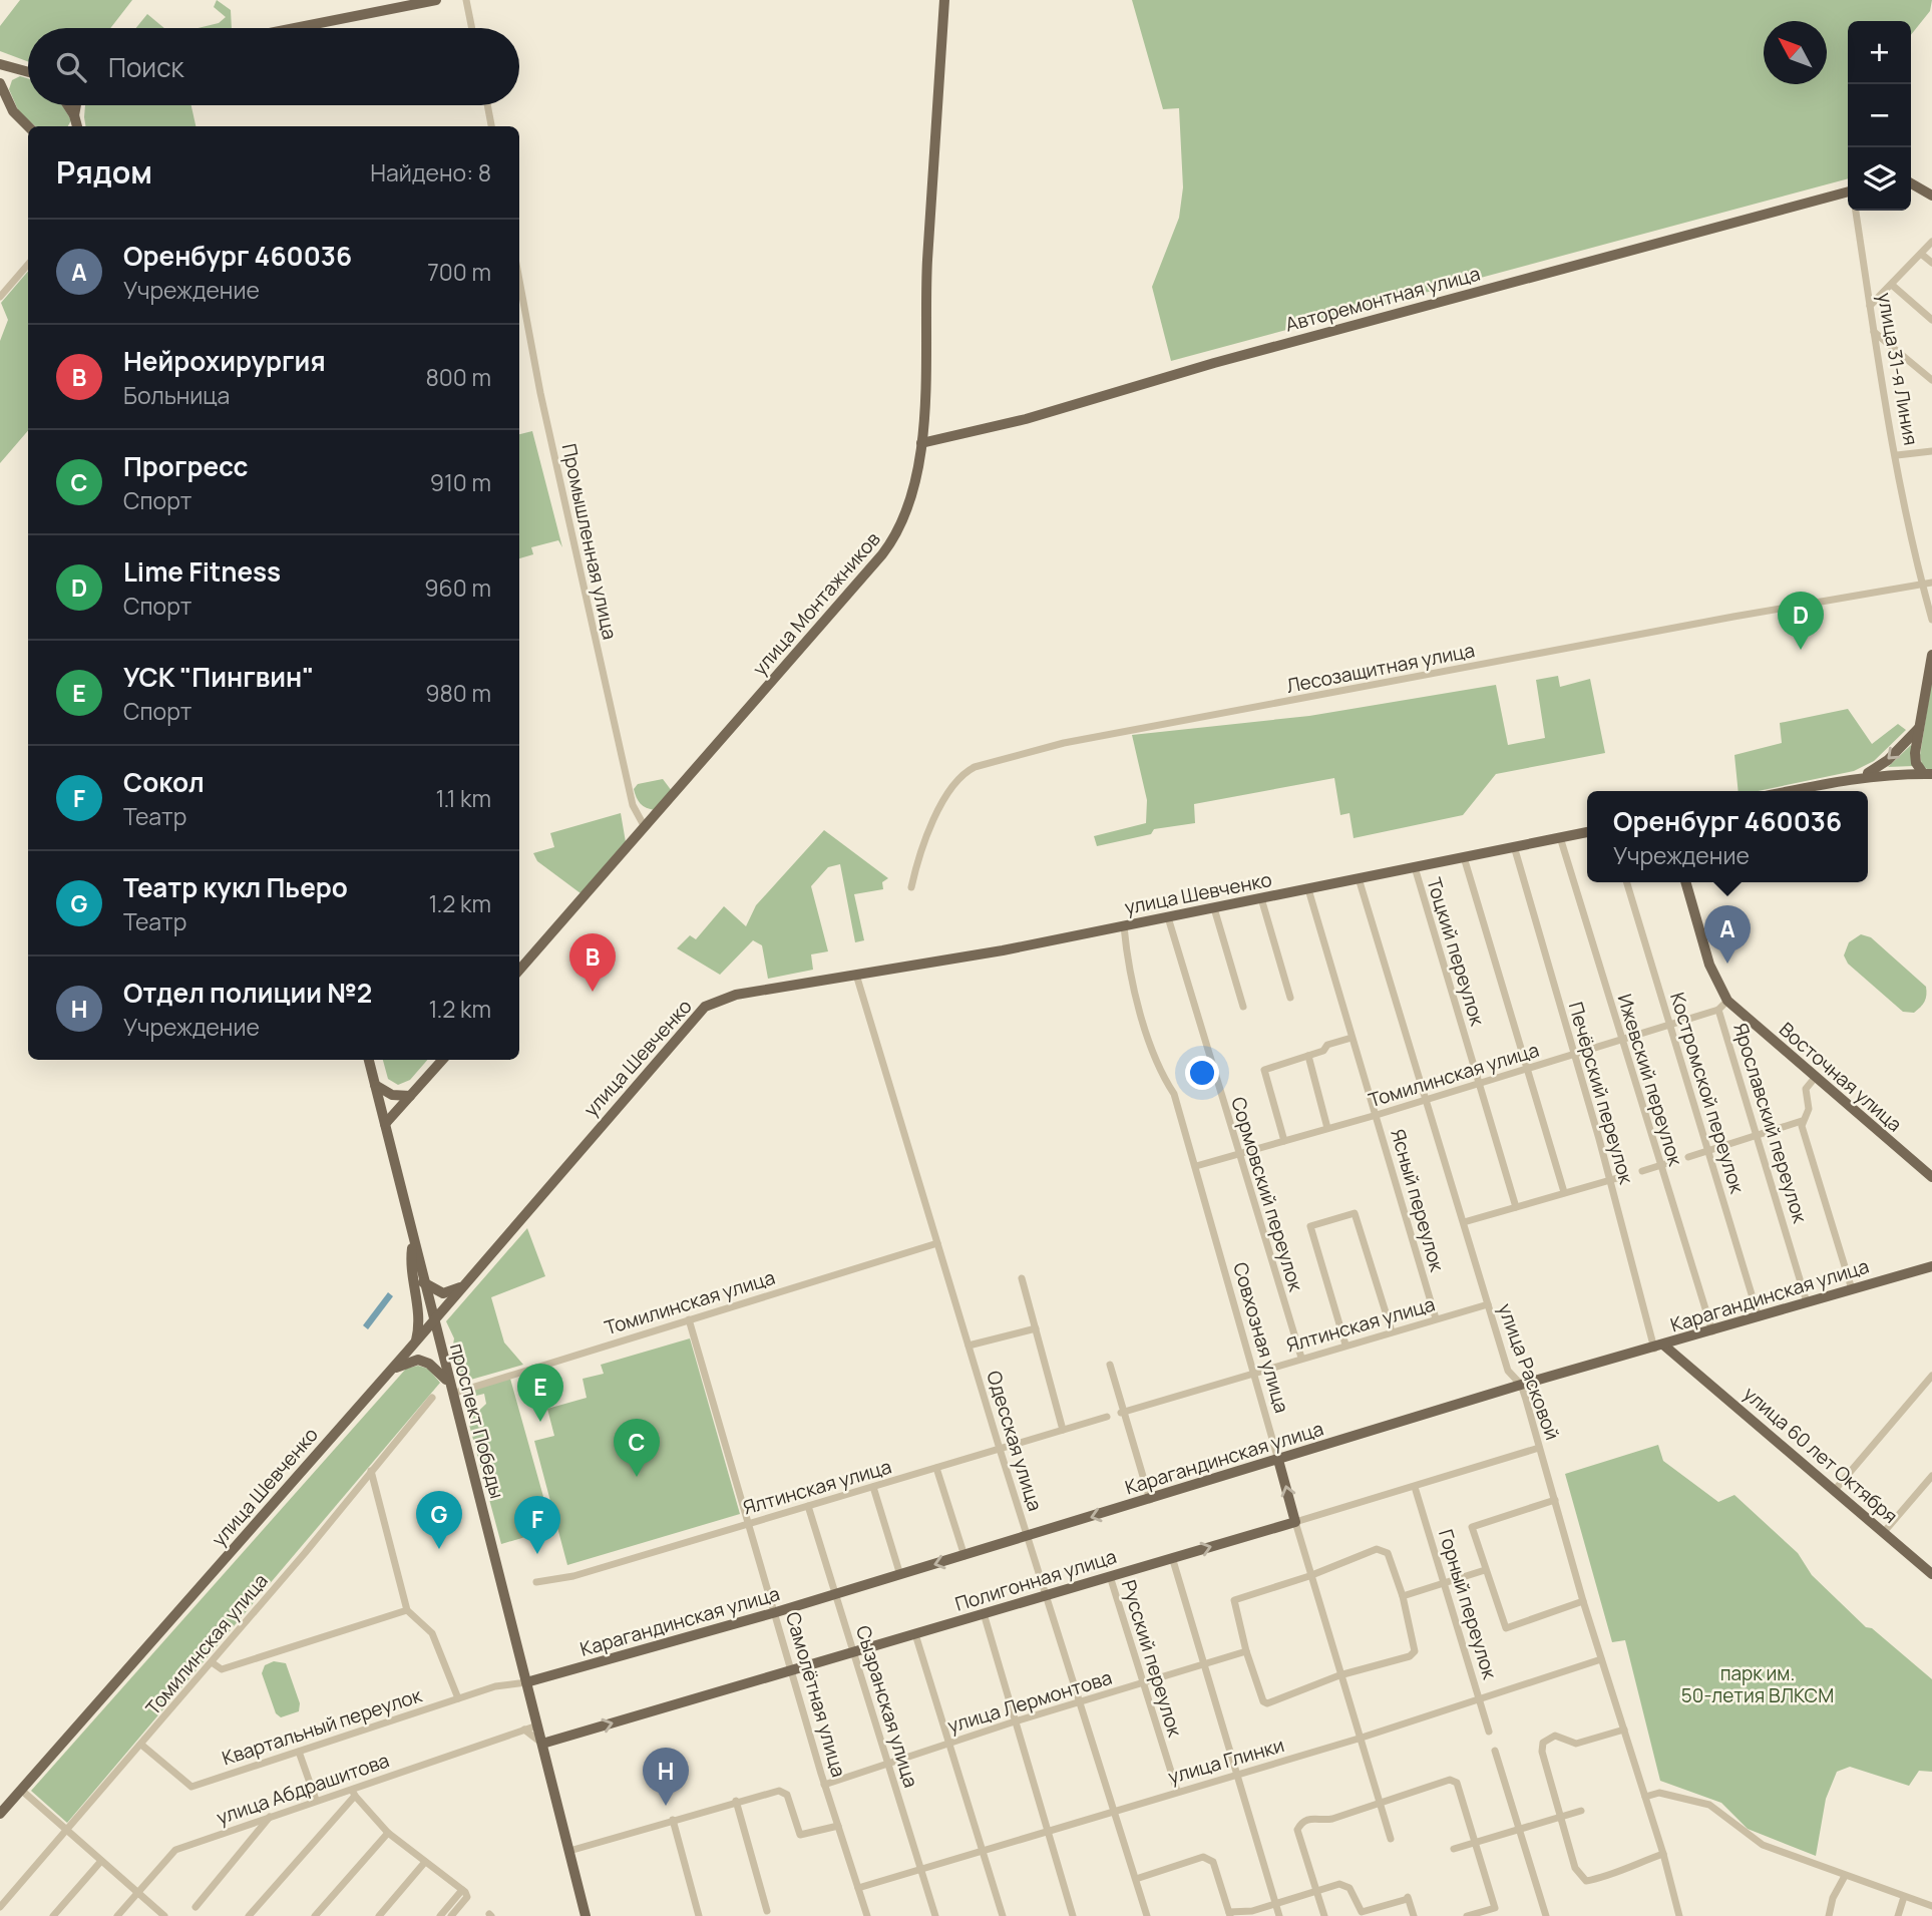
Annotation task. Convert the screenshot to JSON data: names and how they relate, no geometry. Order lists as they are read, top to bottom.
{
  "streets": {
    "main road": [
      "Авторемонтная улица",
      "улица Монтажников",
      "улица Шевченко",
      "Восточная улица",
      "Ярославский переулок",
      "Карагандинская улица",
      "Совхозная улица",
      "проспект Победы",
      "улица 60 лет Октября",
      "Полигонная улица"
    ],
    "street": [
      "улица 31-я Линия",
      "Промышленная улица",
      "Лесозащитная улица",
      "Тоцкий переулок",
      "Томилинская улица",
      "Ижевский переулок",
      "Печёрский переулок",
      "Костромской переулок",
      "Сормовский переулок",
      "Ясный переулок",
      "Ялтинская улица",
      "улица Расковой",
      "Одесская улица",
      "Горный переулок",
      "Русский переулок",
      "Самолётная улица",
      "улица Лермонтова",
      "Сызранская улица",
      "Квартальный переулок",
      "улица Глинки",
      "улица Абдрашитова"
    ]
  },
  "crossings": [
    ["Авторемонтная улица", "улица Монтажников"],
    ["улица 31-я Линия", "Лесозащитная улица"],
    ["Промышленная улица", "улица Монтажников"],
    ["улица Шевченко", "Тоцкий переулок"],
    ["улица Шевченко", "Ижевский переулок"],
    ["улица Шевченко", "Печёрский переулок"],
    ["улица Шевченко", "Сормовский переулок"],
    ["улица Шевченко", "Ясный переулок"],
    ["улица Шевченко", "Совхозная улица"],
    ["улица Шевченко", "улица Расковой"],
    ["улица Шевченко", "проспект Победы"],
    ["улица Шевченко", "Одесская улица"],
    ["Тоцкий переулок", "Томилинская улица"],
    ["Томилинская улица", "Ижевский переулок"],
    ["Томилинская улица", "Печёрский переулок"],
    ["Томилинская улица", "Костромской переулок"],
    ["Томилинская улица", "Ярославский переулок"],
    ["Томилинская улица", "Сормовский переулок"],
    ["Томилинская улица", "Ясный переулок"],
    ["Томилинская улица", "Совхозная улица"],
    ["Томилинская улица", "улица Расковой"],
    ["Томилинская улица", "проспект Победы"],
    ["Томилинская улица", "Одесская улица"],
    ["Томилинская улица", "Самолётная улица"],
    ["Томилинская улица", "Квартальный переулок"],
    ["Восточная улица", "Ярославский переулок"],
    ["Ижевский переулок", "Карагандинская улица"],
    ["Печёрский переулок", "Карагандинская улица"],
    ["Печёрский переулок", "улица 60 лет Октября"],
    ["Костромской переулок", "Карагандинская улица"],
    ["Ярославский переулок", "Карагандинская улица"],
    ["Сормовский переулок", "Ялтинская улица"],
    ["Ясный переулок", "Ялтинская улица"],
    ["Карагандинская улица", "Совхозная улица"],
    ["Карагандинская улица", "улица Расковой"],
    ["Карагандинская улица", "проспект Победы"],
    ["Карагандинская улица", "Одесская улица"],
    ["Карагандинская улица", "улица 60 лет Октября"],
    ["Карагандинская улица", "Самолётная улица"],
    ["Карагандинская улица", "Сызранская улица"],
    ["Карагандинская улица", "Квартальный переулок"],
    ["Ялтинская улица", "Совхозная улица"],
    ["Ялтинская улица", "улица Расковой"],
    ["Ялтинская улица", "Одесская улица"],
    ["Ялтинская улица", "Самолётная улица"],
    ["Ялтинская улица", "Сызранская улица"],
    ["Совхозная улица", "Полигонная улица"],
    ["Совхозная улица", "улица Глинки"],
    ["улица Расковой", "Полигонная улица"],
    ["улица Расковой", "улица Глинки"],
    ["проспект Победы", "Полигонная улица"],
    ["проспект Победы", "Квартальный переулок"],
    ["проспект Победы", "улица Абдрашитова"],
    ["Одесская улица", "Полигонная улица"],
    ["Одесская улица", "улица Лермонтова"],
    ["Одесская улица", "улица Глинки"],
    ["Полигонная улица", "Горный переулок"],
    ["Полигонная улица", "Русский переулок"],
    ["Полигонная улица", "Самолётная улица"],
    ["Полигонная улица", "Сызранская улица"],
    ["Горный переулок", "улица Глинки"],
    ["Русский переулок", "улица Лермонтова"],
    ["Русский переулок", "улица Глинки"],
    ["Самолётная улица", "улица Лермонтова"],
    ["Самолётная улица", "улица Глинки"],
    ["улица Лермонтова", "Сызранская улица"],
    ["Сызранская улица", "улица Глинки"]
  ],
  "one_way": ["Полигонная улица"],
  "parks": ["парк им. 50-летия ВЛКСМ"],
  "north": "top left",
  "page": {
    "map_buttons": ["+", "−"],
    "search": "Поиск",
    "heading": ["Рядом", "Найдено: 8"],
    "list": [
      {
        "mark": "A",
        "name": "Оренбург 460036",
        "note": "Учреждение",
        "value": "700 m"
      },
      {
        "mark": "B",
        "name": "Нейрохирургия",
        "note": "Больница",
        "value": "800 m"
      },
      {
        "mark": "C",
        "name": "Прогресс",
        "note": "Спорт",
        "value": "910 m"
      },
      {
        "mark": "D",
        "name": "Lime Fitness",
        "note": "Спорт",
        "value": "960 m"
      },
      {
        "mark": "E",
        "name": "УСК \"Пингвин\"",
        "note": "Спорт",
        "value": "980 m"
      },
      {
        "mark": "F",
        "name": "Сокол",
        "note": "Театр",
        "value": "1.1 km"
      },
      {
        "mark": "G",
        "name": "Театр кукл Пьеро",
        "note": "Театр",
        "value": "1.2 km"
      },
      {
        "mark": "H",
        "name": "Отдел полиции №2",
        "note": "Учреждение",
        "value": "1.2 km"
      }
    ],
    "pins": [
      "D",
      "A",
      "B",
      "E",
      "C",
      "G",
      "F",
      "H"
    ],
    "popup": ["Оренбург 460036", "Учреждение"]
  }
}
